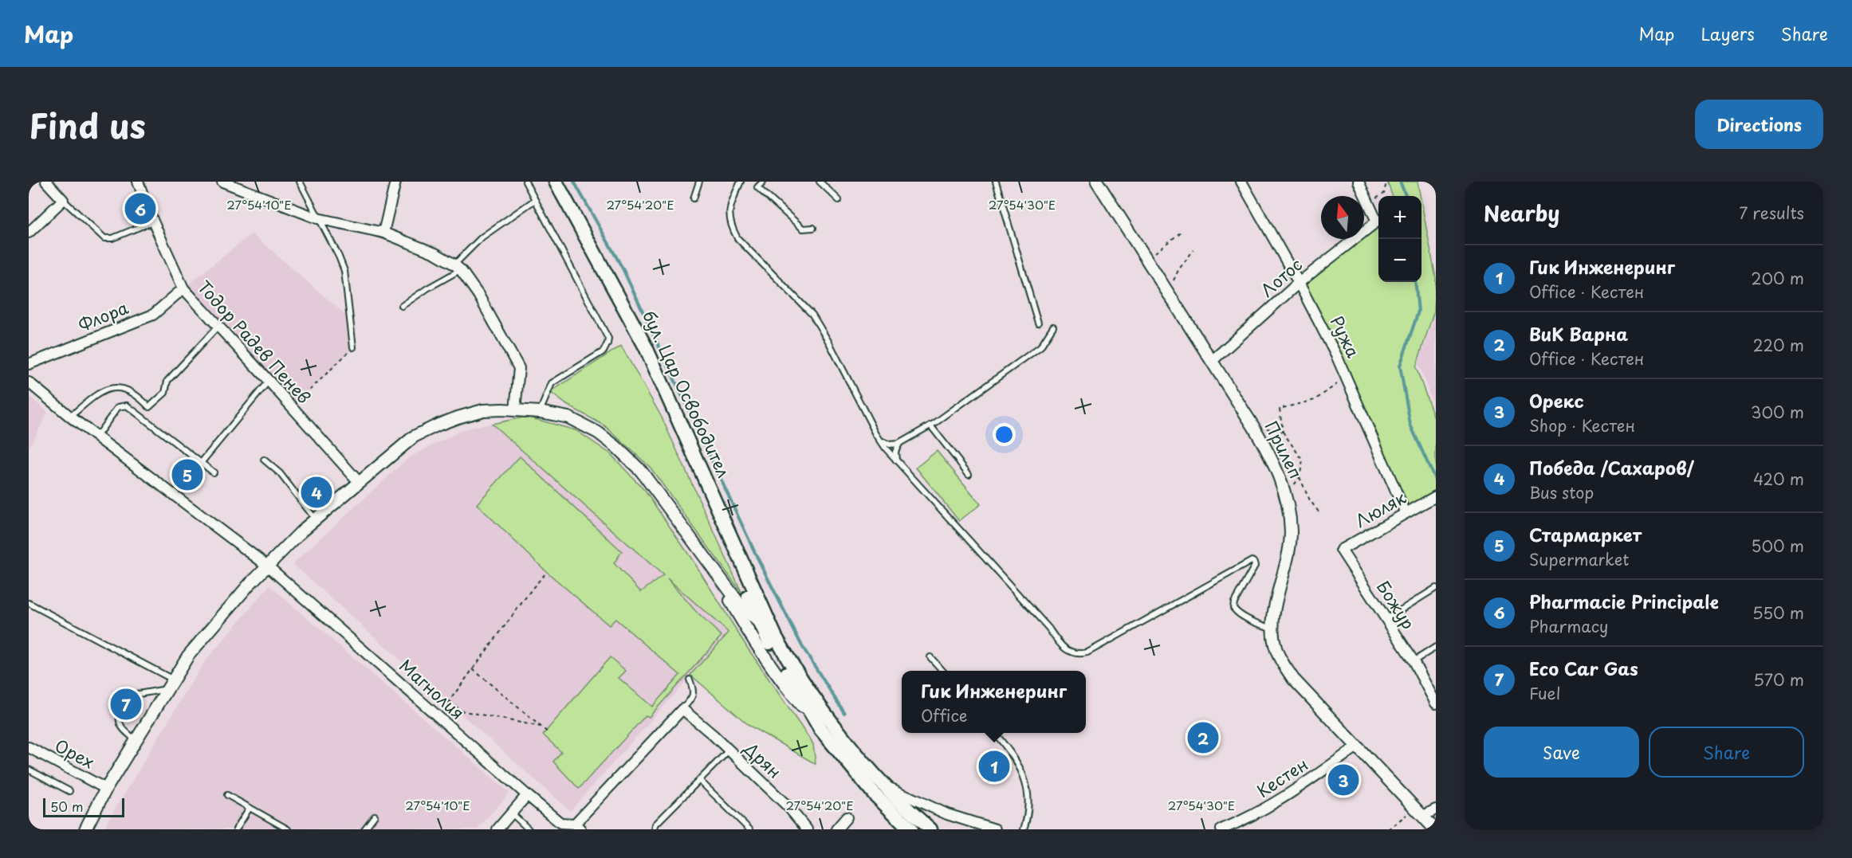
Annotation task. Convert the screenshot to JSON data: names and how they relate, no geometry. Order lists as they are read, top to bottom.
{
  "streets": {
    "main road": ["бул. Цар Освободител"],
    "street": [
      "Лотос",
      "Флора",
      "Ружа",
      "Тодор Радев Пенев",
      "Прилеп",
      "Люляк",
      "Божур",
      "Магнолия",
      "Орех",
      "Дрян",
      "Кестен"
    ]
  },
  "crossings": [
    ["Лотос", "Ружа"],
    ["Лотос", "Прилеп"],
    ["Флора", "Тодор Радев Пенев"],
    ["Ружа", "Люляк"],
    ["Прилеп", "Кестен"],
    ["Люляк", "Божур"]
  ],
  "scale_bar": "50 m",
  "north": "top",
  "page": {
    "header": "Map",
    "nav": ["Map", "Layers", "Share"],
    "title": "Find us",
    "buttons": [
      "Directions",
      ["Save", "Share"]
    ],
    "heading": ["Nearby", "7 results"],
    "pins": [
      "6",
      "5",
      "4",
      "7",
      "2",
      "1",
      "3"
    ],
    "map_buttons": ["+", "−"],
    "list": [
      {
        "mark": "1",
        "name": "Гик Инженеринг",
        "note": "Office · Кестен",
        "value": "200 m"
      },
      {
        "mark": "2",
        "name": "ВиК Варна",
        "note": "Office · Кестен",
        "value": "220 m"
      },
      {
        "mark": "3",
        "name": "Орекс",
        "note": "Shop · Кестен",
        "value": "300 m"
      },
      {
        "mark": "4",
        "name": "Победа /Сахаров/",
        "note": "Bus stop",
        "value": "420 m"
      },
      {
        "mark": "5",
        "name": "Стармаркет",
        "note": "Supermarket",
        "value": "500 m"
      },
      {
        "mark": "6",
        "name": "Pharmacie Principale",
        "note": "Pharmacy",
        "value": "550 m"
      },
      {
        "mark": "7",
        "name": "Eco Car Gas",
        "note": "Fuel",
        "value": "570 m"
      }
    ],
    "popup": ["Гик Инженеринг", "Office"],
    "scale": "50 m"
  },
  "coordinates": ["27°54'10\"E", "27°54'20\"E", "27°54'30\"E"]
}
